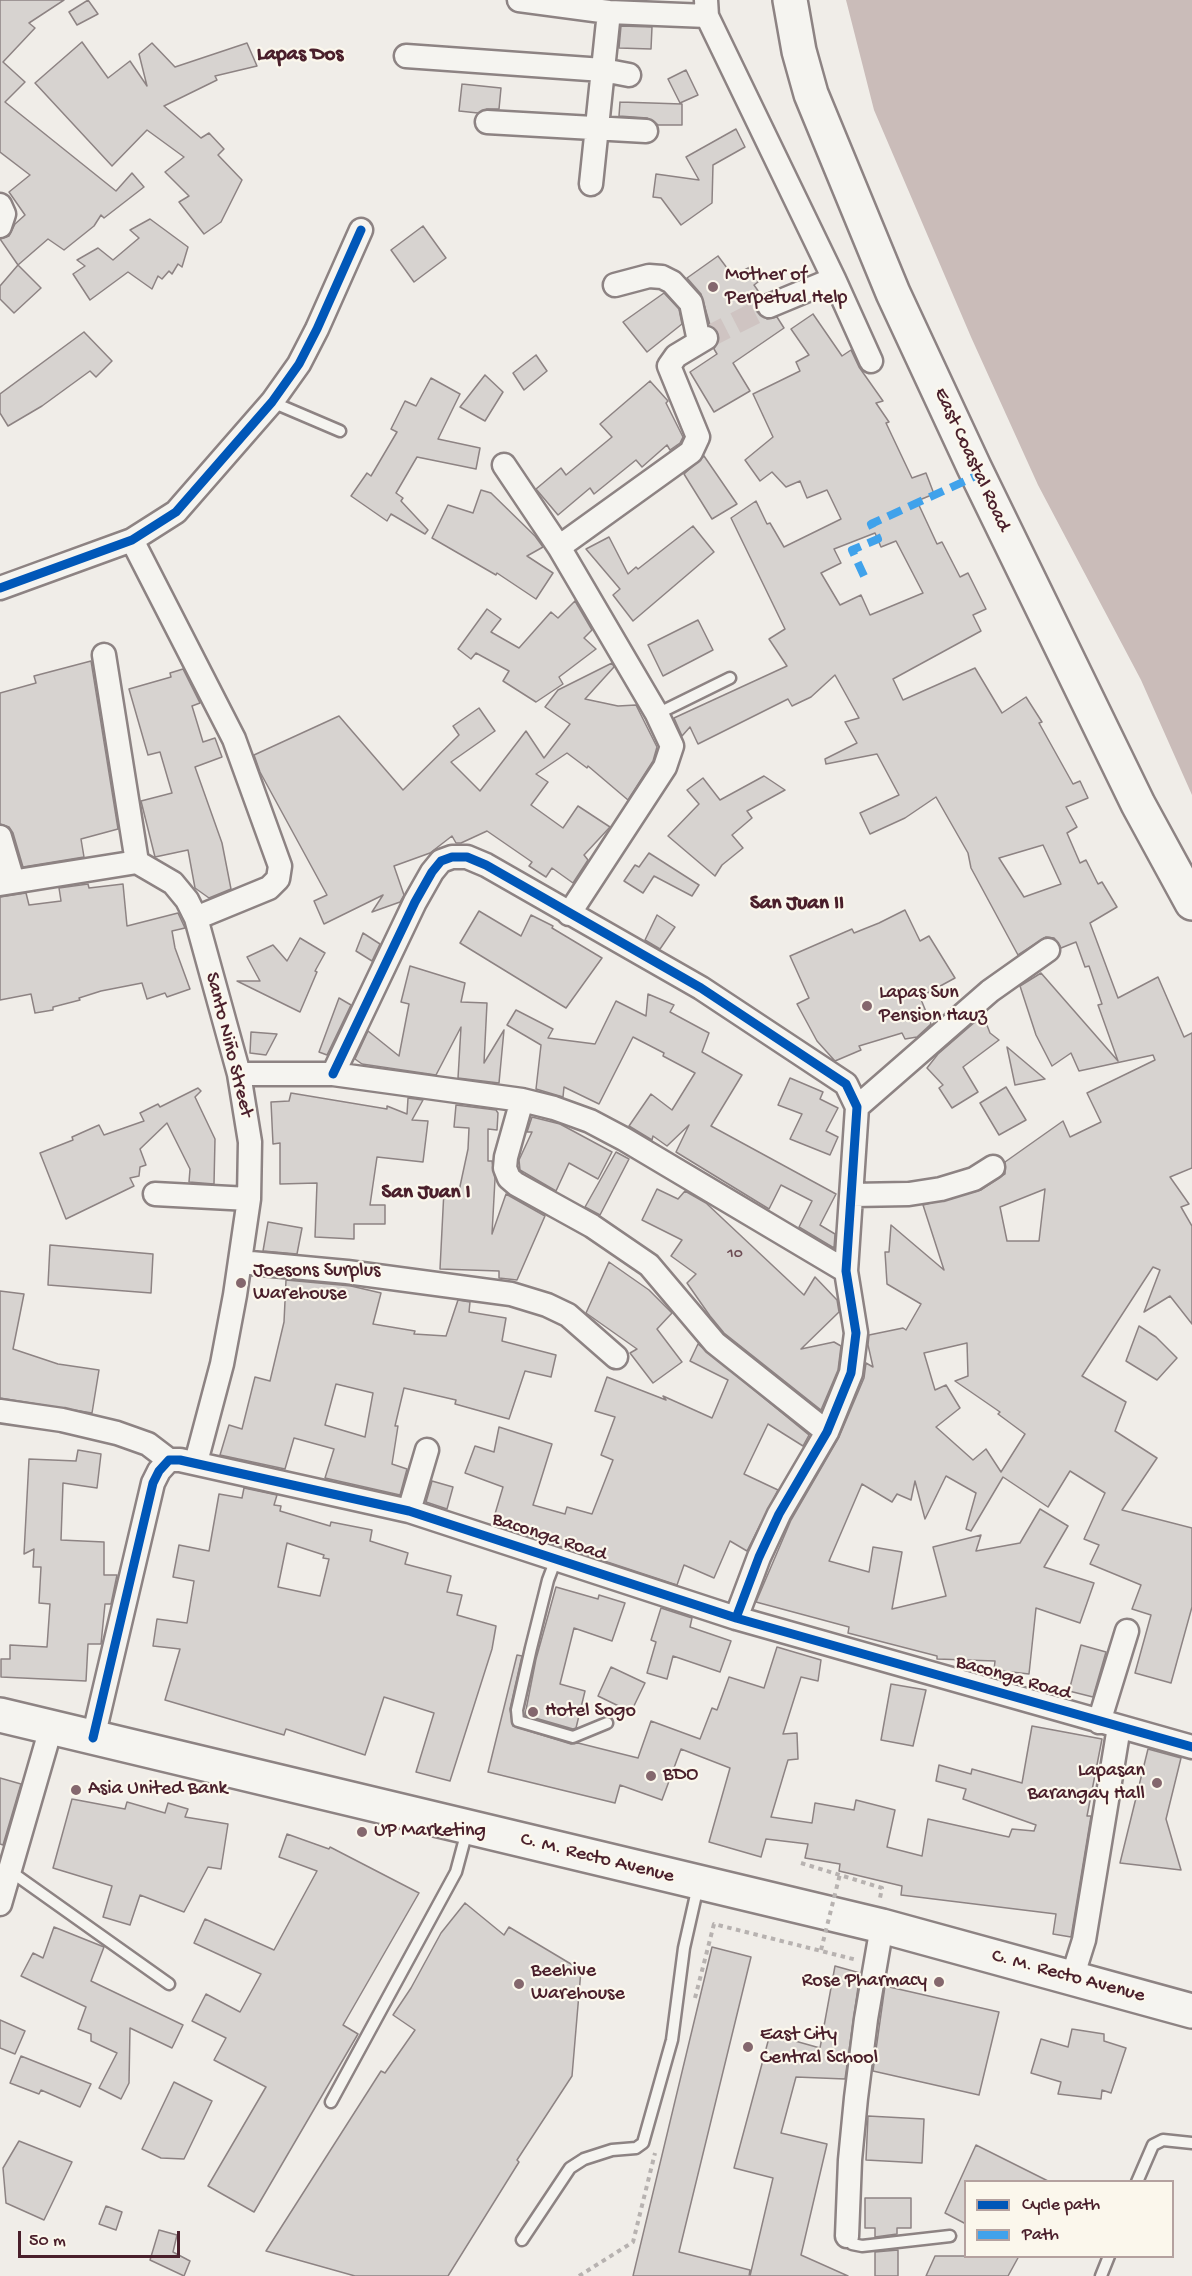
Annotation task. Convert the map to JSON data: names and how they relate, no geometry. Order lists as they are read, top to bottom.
{
  "streets": {
    "main road": ["East Coastal Road", "C. M. Recto Avenue"],
    "street": ["Santo Niño Street", "Baconga Road"]
  },
  "crossings": [
    ["Santo Niño Street", "Baconga Road"]
  ],
  "districts": ["Lapas Dos", "San Juan II", "San Juan I"],
  "places": [
    "Mother of Perpetual Help",
    "Lapas Sun Pension Hauz",
    "Joesons Surplus Warehouse",
    "Hotel Sogo",
    "BDO",
    "Lapasan Barangay Hall",
    "Asia United Bank",
    "UP Marketing",
    "Rose Pharmacy",
    "Beehive Warehouse",
    "East City Central School"
  ],
  "house_numbers": ["10"],
  "legend": ["Cycle path", "Path"],
  "scale_bar": "50 m"
}
